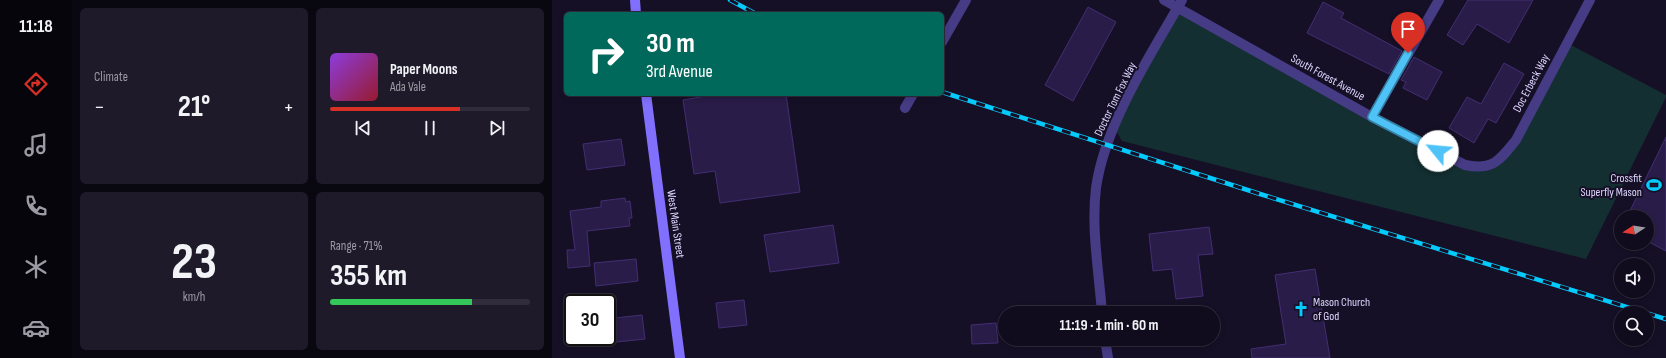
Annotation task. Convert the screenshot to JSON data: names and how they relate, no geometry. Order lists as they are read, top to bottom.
{
  "streets": {
    "main road": ["West Main Street"],
    "street": ["South Forest Avenue", "Doc Erbeck Way", "Doctor Tom Fox Way"]
  },
  "crossings": [
    ["South Forest Avenue", "Doc Erbeck Way"],
    ["South Forest Avenue", "Doctor Tom Fox Way"]
  ],
  "places": {
    "sports": ["Crossfit Superfly Mason"],
    "church": ["Mason Church of God"]
  },
  "north": "left",
  "page": {
    "tabs": "11:18",
    "tile": [
      "Climate",
      ["23", "km/h"],
      ["Range · 71%", "355 km"]
    ],
    "turn": ["30 m", "3rd Avenue"],
    "song": ["Paper Moons", "Ada Vale"],
    "heat": ["−", "21°", "+"],
    "limit": "30",
    "trip": "11:19 · 1 min · 60 m"
  }
}
